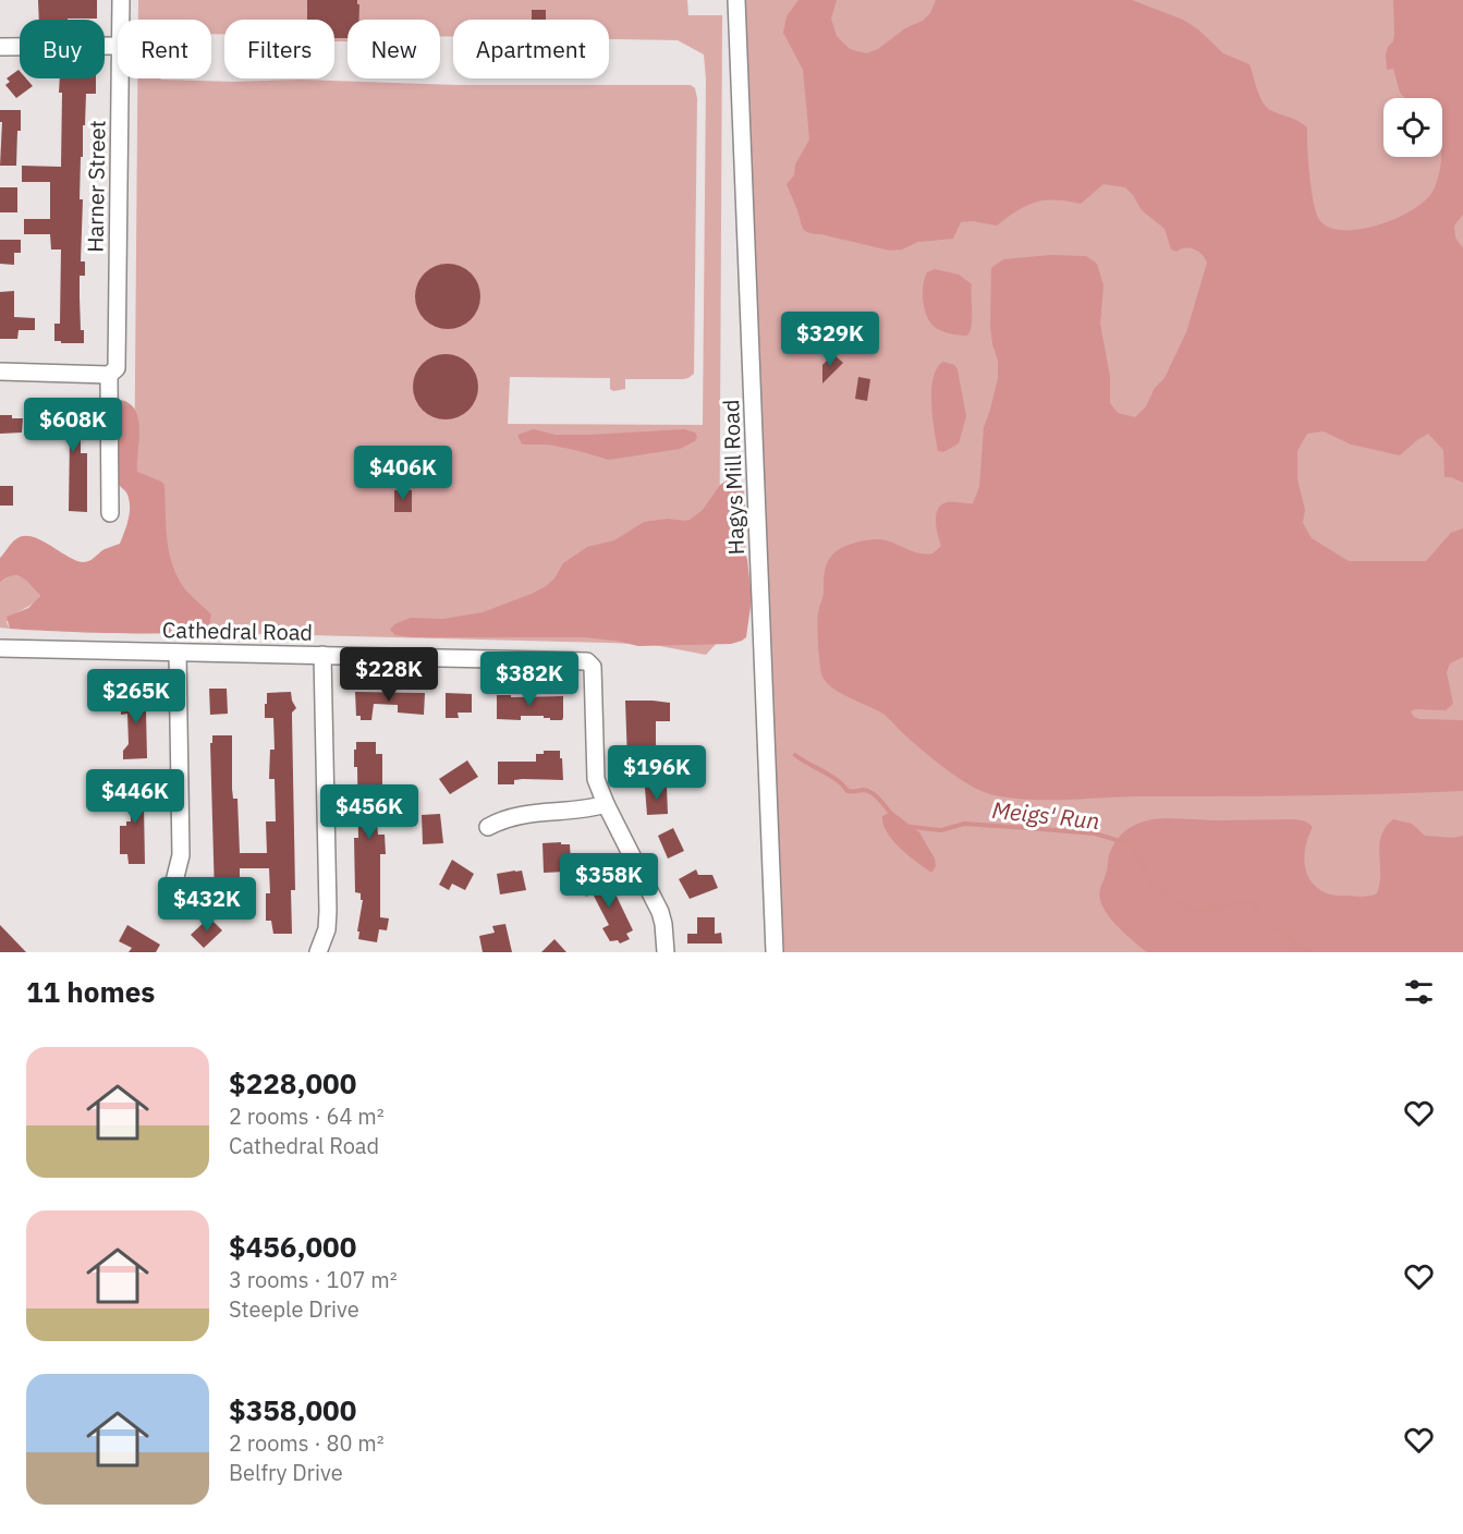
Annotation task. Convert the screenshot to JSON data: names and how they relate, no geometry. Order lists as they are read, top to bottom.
{
  "streets": {
    "street": ["Harner Street", "Hagys Mill Road", "Cathedral Road"]
  },
  "water": ["Meigs' Run"],
  "page": {
    "chip": [
      "Buy",
      "Rent",
      "Filters",
      "New",
      "Apartment"
    ],
    "price": [
      "$329K",
      "$608K",
      "$406K",
      "$228K",
      "$382K",
      "$265K",
      "$196K",
      "$446K",
      "$456K",
      "$358K",
      "$432K"
    ],
    "heading": "11 homes",
    "list": [
      {
        "name": "$228,000",
        "note": "2 rooms · 64 m² · Cathedral Road"
      },
      {
        "name": "$456,000",
        "note": "3 rooms · 107 m² · Steeple Drive"
      },
      {
        "name": "$358,000",
        "note": "2 rooms · 80 m² · Belfry Drive"
      }
    ]
  }
}
